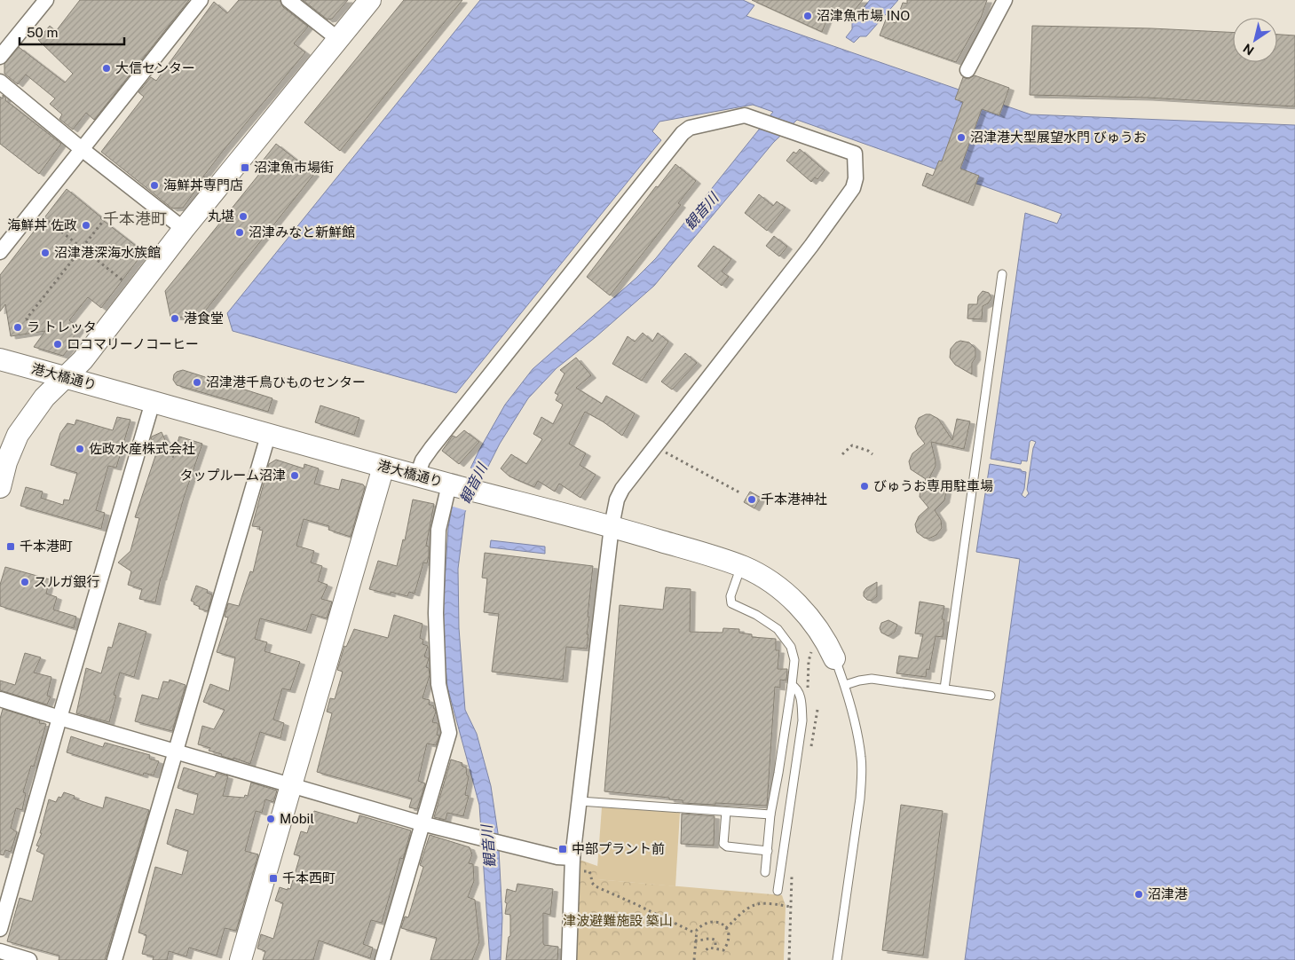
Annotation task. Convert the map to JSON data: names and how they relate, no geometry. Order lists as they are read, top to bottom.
{
  "streets": {
    "street": ["港大橋通り"]
  },
  "districts": ["千本港町"],
  "water": ["観音川"],
  "parks": ["津波避難施設 築山"],
  "places": {
    "other": [
      "沼津魚市場 INO",
      "大信センター",
      "沼津港大型展望水門 びゅうお",
      "海鮮丼専門店",
      "丸堪",
      "海鮮丼 佐政",
      "沼津みなと新鮮館",
      "沼津港深海水族館",
      "港食堂",
      "ラ トレッタ",
      "ロコマリーノコーヒー",
      "沼津港千鳥ひものセンター",
      "佐政水産株式会社",
      "タップルーム沼津",
      "びゅうお専用駐車場",
      "千本港神社",
      "スルガ銀行",
      "Mobil",
      "沼津港"
    ],
    "transit": [
      "沼津魚市場街",
      "千本港町",
      "中部プラント前",
      "千本西町"
    ]
  },
  "scale_bar": "50 m",
  "north": "bottom left"
}
